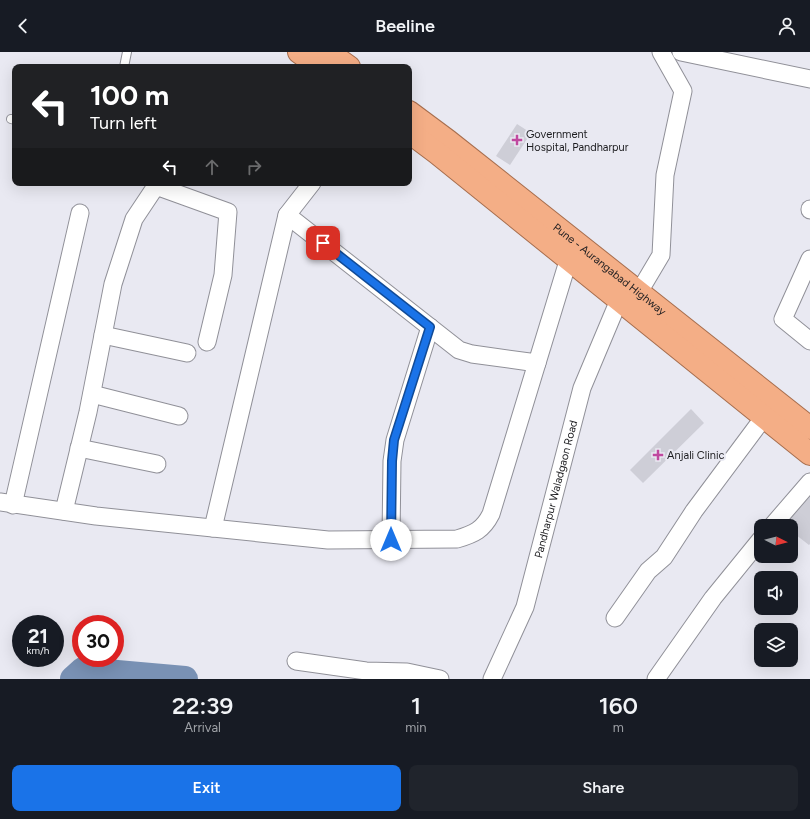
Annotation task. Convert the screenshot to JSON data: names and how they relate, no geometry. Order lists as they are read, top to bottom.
{
  "streets": {
    "highway": ["Pune - Aurangabad Highway"],
    "street": ["Pandharpur Waladgaon Road"]
  },
  "crossings": [
    ["Pune - Aurangabad Highway", "Pandharpur Waladgaon Road"]
  ],
  "places": {
    "health": ["Government Hospital, Pandharpur", "Anjali Clinic"]
  },
  "north": "right",
  "page": {
    "header": "Beeline",
    "turn": ["100 m", "Turn left"],
    "speed": "21 km/h",
    "limit": "30",
    "eta": [
      "22:39",
      "Arrival",
      "1",
      "min",
      "160",
      "m"
    ],
    "buttons": ["Exit", "Share"]
  }
}
